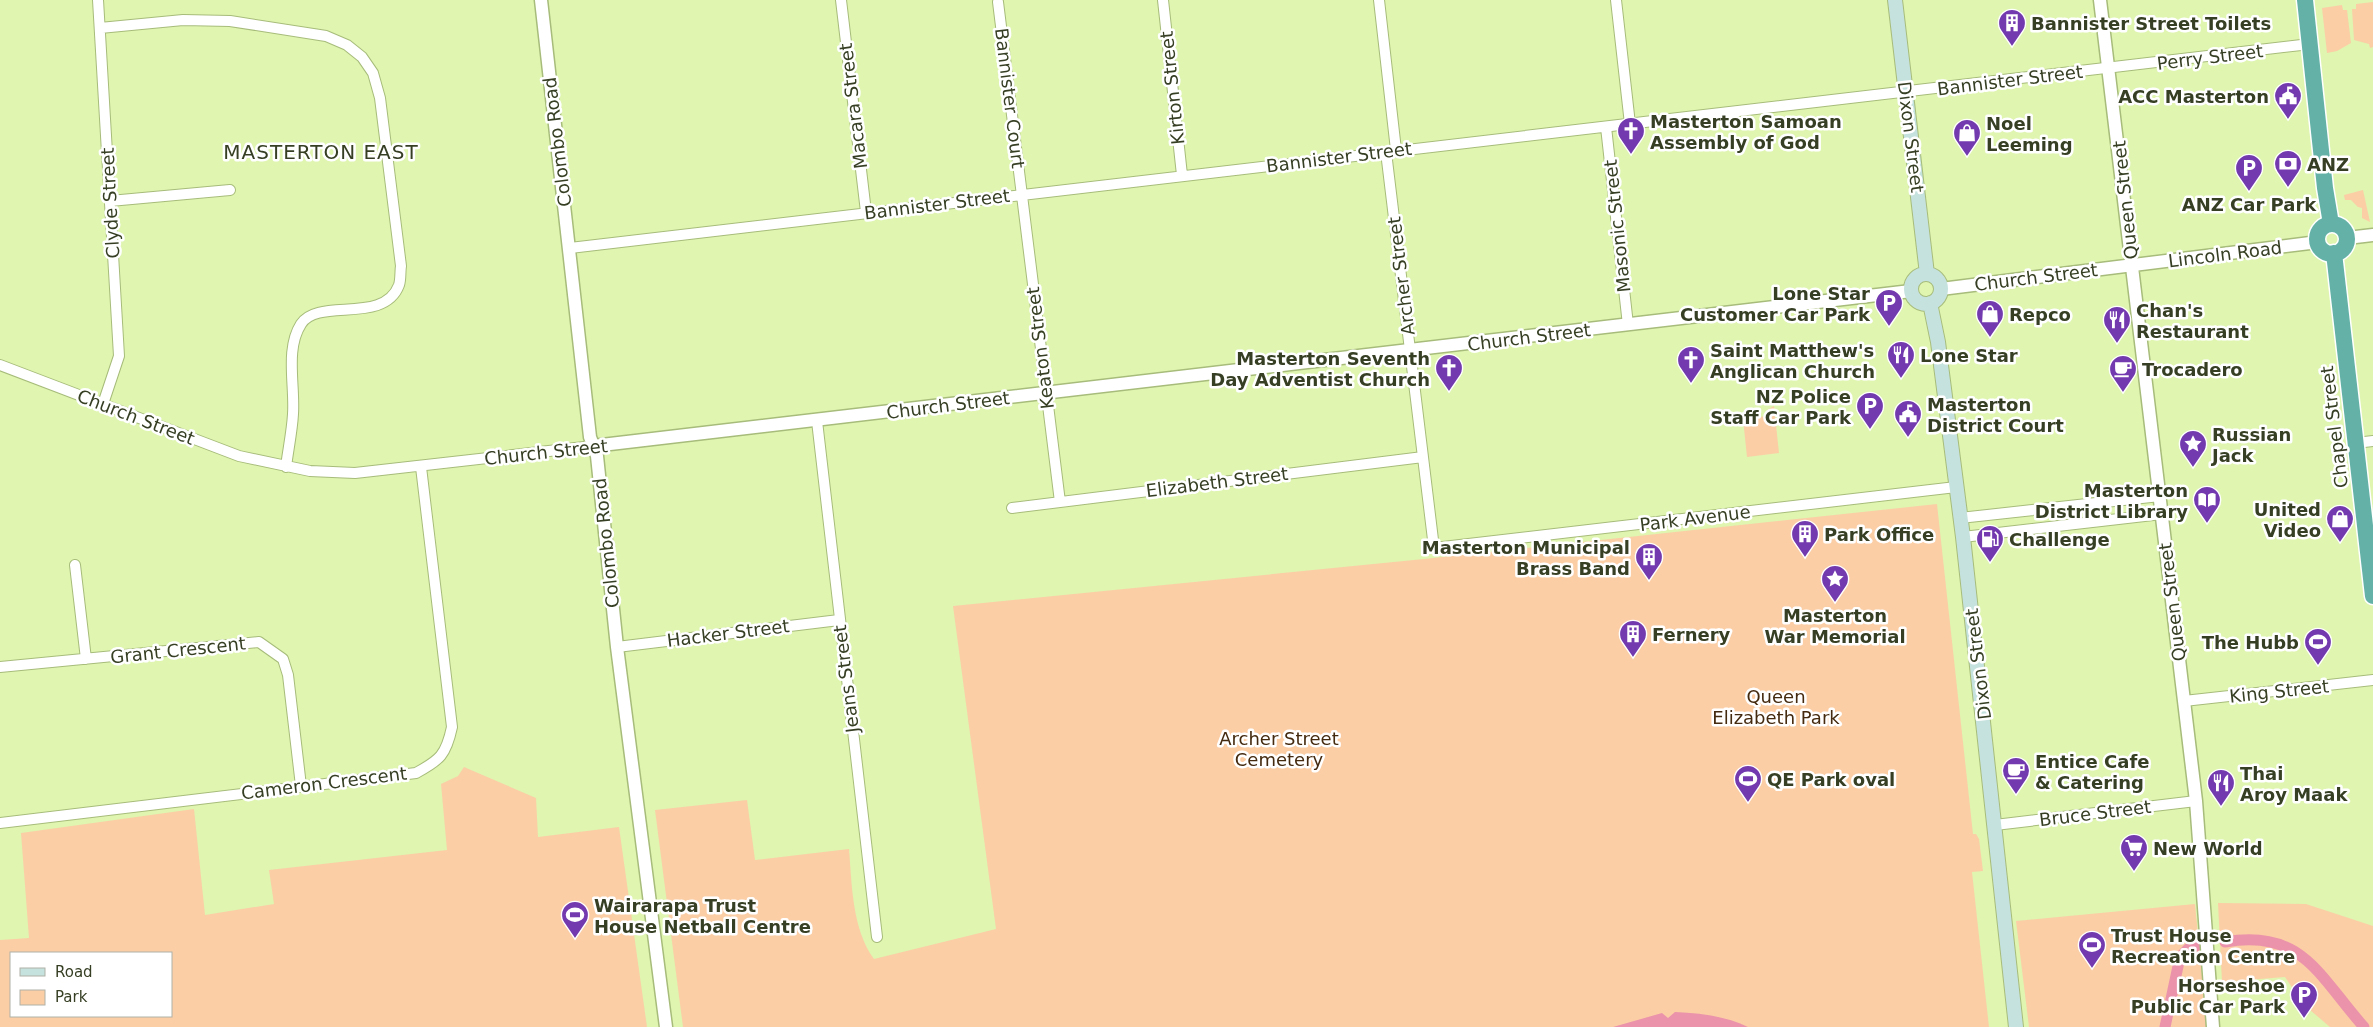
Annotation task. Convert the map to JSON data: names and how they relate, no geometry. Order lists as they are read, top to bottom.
{
  "streets": {
    "highway": ["Chapel Street"],
    "main road": ["Dixon Street"],
    "street": [
      "Perry Street",
      "Bannister Street",
      "Kirton Street",
      "Bannister Court",
      "Macara Street",
      "Colombo Road",
      "Queen Street",
      "Clyde Street",
      "Masonic Street",
      "Lincoln Road",
      "Archer Street",
      "Church Street",
      "Keaton Street",
      "Elizabeth Street",
      "Park Avenue",
      "Hacker Street",
      "Grant Crescent",
      "Jeans Street",
      "King Street",
      "Cameron Crescent",
      "Bruce Street"
    ]
  },
  "crossings": [
    ["Perry Street", "Bannister Street"],
    ["Perry Street", "Queen Street"],
    ["Bannister Street", "Kirton Street"],
    ["Bannister Street", "Bannister Court"],
    ["Bannister Street", "Macara Street"],
    ["Bannister Street", "Dixon Street"],
    ["Bannister Street", "Colombo Road"],
    ["Bannister Street", "Queen Street"],
    ["Bannister Street", "Masonic Street"],
    ["Bannister Street", "Archer Street"],
    ["Bannister Street", "Keaton Street"],
    ["Bannister Court", "Keaton Street"],
    ["Dixon Street", "Church Street"],
    ["Dixon Street", "Park Avenue"],
    ["Dixon Street", "Bruce Street"],
    ["Colombo Road", "Church Street"],
    ["Colombo Road", "Hacker Street"],
    ["Queen Street", "Lincoln Road"],
    ["Queen Street", "Church Street"],
    ["Queen Street", "King Street"],
    ["Queen Street", "Bruce Street"],
    ["Clyde Street", "Church Street"],
    ["Masonic Street", "Church Street"],
    ["Lincoln Road", "Church Street"],
    ["Lincoln Road", "Chapel Street"],
    ["Archer Street", "Church Street"],
    ["Archer Street", "Elizabeth Street"],
    ["Archer Street", "Park Avenue"],
    ["Church Street", "Keaton Street"],
    ["Church Street", "Jeans Street"],
    ["Church Street", "Cameron Crescent"],
    ["Keaton Street", "Elizabeth Street"],
    ["Hacker Street", "Jeans Street"],
    ["Grant Crescent", "Cameron Crescent"]
  ],
  "districts": ["MASTERTON EAST"],
  "parks": ["Queen Elizabeth Park", "Archer Street Cemetery"],
  "places": {
    "building": [
      "Bannister Street Toilets",
      "Park Office",
      "Masterton Municipal Brass Band",
      "Fernery"
    ],
    "public building": ["ACC Masterton", "Masterton District Court"],
    "church": ["Masterton Samoan Assembly of God", "Saint Matthew's Anglican Church", "Masterton Seventh Day Adventist Church"],
    "shop": ["Noel Leeming", "Repco", "United Video"],
    "bank": ["ANZ"],
    "parking": [
      "ANZ Car Park",
      "Lone Star Customer Car Park",
      "NZ Police Staff Car Park",
      "Horseshoe Public Car Park"
    ],
    "restaurant": ["Chan's Restaurant", "Lone Star", "Thai Aroy Maak"],
    "cafe": ["Trocadero", "Entice Cafe & Catering"],
    "place": ["Russian Jack", "Masterton War Memorial"],
    "library": ["Masterton District Library"],
    "fuel station": ["Challenge"],
    "sports": [
      "The Hubb",
      "QE Park oval",
      "Wairarapa Trust House Netball Centre",
      "Trust House Recreation Centre"
    ],
    "supermarket": ["New World"]
  },
  "legend": ["Road", "Park"]
}
